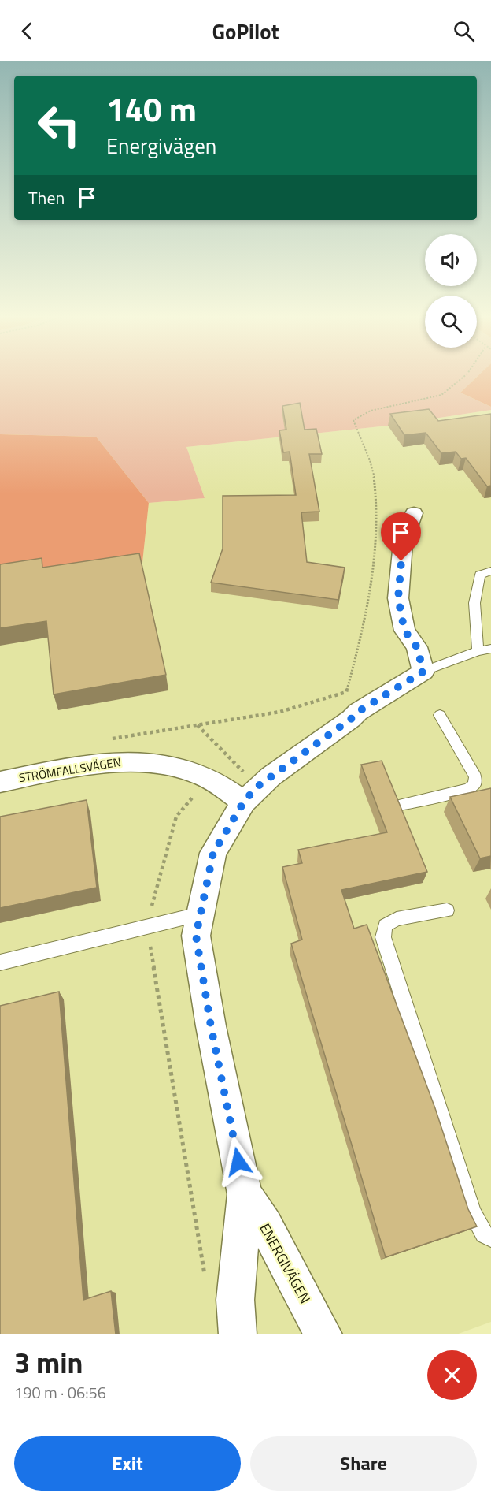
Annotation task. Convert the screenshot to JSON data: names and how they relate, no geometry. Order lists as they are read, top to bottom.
{
  "streets": {
    "street": ["STRÖMFALLSVÄGEN", "ENERGIVÄGEN"]
  },
  "crossings": [
    ["STRÖMFALLSVÄGEN", "ENERGIVÄGEN"]
  ],
  "page": {
    "header": "GoPilot",
    "turn": ["140 m", "Energivägen"],
    "then": "Then",
    "heading": ["3 min", "190 m · 06:56"],
    "buttons": ["Exit", "Share"]
  }
}
